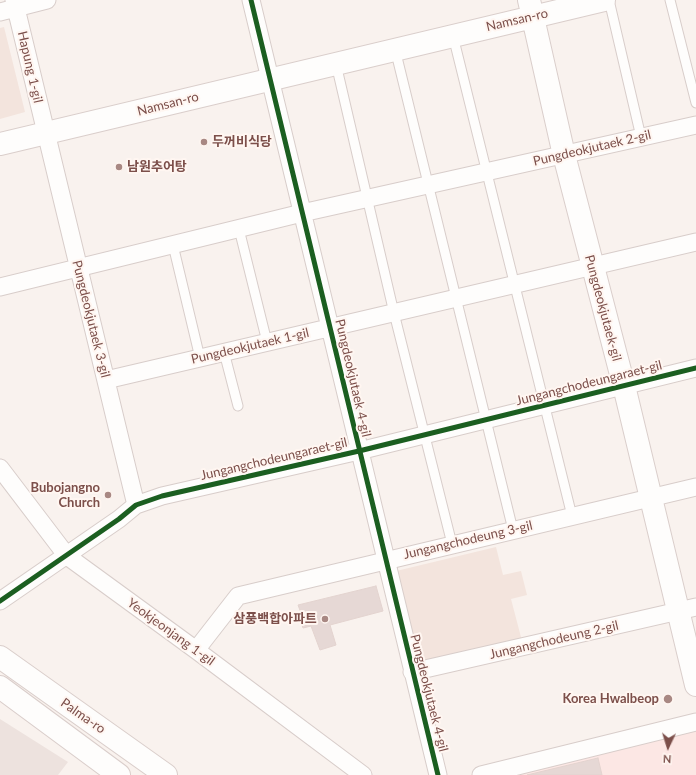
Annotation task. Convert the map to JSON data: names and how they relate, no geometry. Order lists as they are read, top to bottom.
{
  "streets": {
    "street": [
      "Namsan-ro",
      "Hapung 1-gil",
      "Pungdeokjutaek 2-gil",
      "Pungdeokjutaek-gil",
      "Pungdeokjutaek 3-gil",
      "Pungdeokjutaek 1-gil",
      "Pungdeokjutaek 4-gil",
      "Jungangchodeungaraet-gil",
      "Jungangchodeung 3-gil",
      "Yeokjeonjang 1-gil",
      "Jungangchodeung 2-gil",
      "Palma-ro"
    ]
  },
  "crossings": [
    ["Namsan-ro", "Hapung 1-gil"],
    ["Namsan-ro", "Pungdeokjutaek-gil"],
    ["Namsan-ro", "Pungdeokjutaek 3-gil"],
    ["Namsan-ro", "Pungdeokjutaek 4-gil"],
    ["Hapung 1-gil", "Pungdeokjutaek 3-gil"],
    ["Pungdeokjutaek 2-gil", "Pungdeokjutaek-gil"],
    ["Pungdeokjutaek 2-gil", "Pungdeokjutaek 3-gil"],
    ["Pungdeokjutaek 2-gil", "Pungdeokjutaek 4-gil"],
    ["Pungdeokjutaek-gil", "Pungdeokjutaek 1-gil"],
    ["Pungdeokjutaek-gil", "Jungangchodeungaraet-gil"],
    ["Pungdeokjutaek-gil", "Jungangchodeung 3-gil"],
    ["Pungdeokjutaek-gil", "Jungangchodeung 2-gil"],
    ["Pungdeokjutaek 3-gil", "Pungdeokjutaek 1-gil"],
    ["Pungdeokjutaek 3-gil", "Jungangchodeungaraet-gil"],
    ["Pungdeokjutaek 1-gil", "Pungdeokjutaek 4-gil"],
    ["Pungdeokjutaek 4-gil", "Jungangchodeungaraet-gil"],
    ["Pungdeokjutaek 4-gil", "Jungangchodeung 3-gil"],
    ["Pungdeokjutaek 4-gil", "Jungangchodeung 2-gil"],
    ["Jungangchodeungaraet-gil", "Jungangchodeung 3-gil"],
    ["Jungangchodeungaraet-gil", "Yeokjeonjang 1-gil"],
    ["Jungangchodeung 3-gil", "Yeokjeonjang 1-gil"]
  ],
  "places": [
    "두꺼비식당",
    "남원추어탕",
    "Bubojangno Church",
    "삼풍백합아파트",
    "Korea Hwalbeop"
  ],
  "north": "bottom"
}
